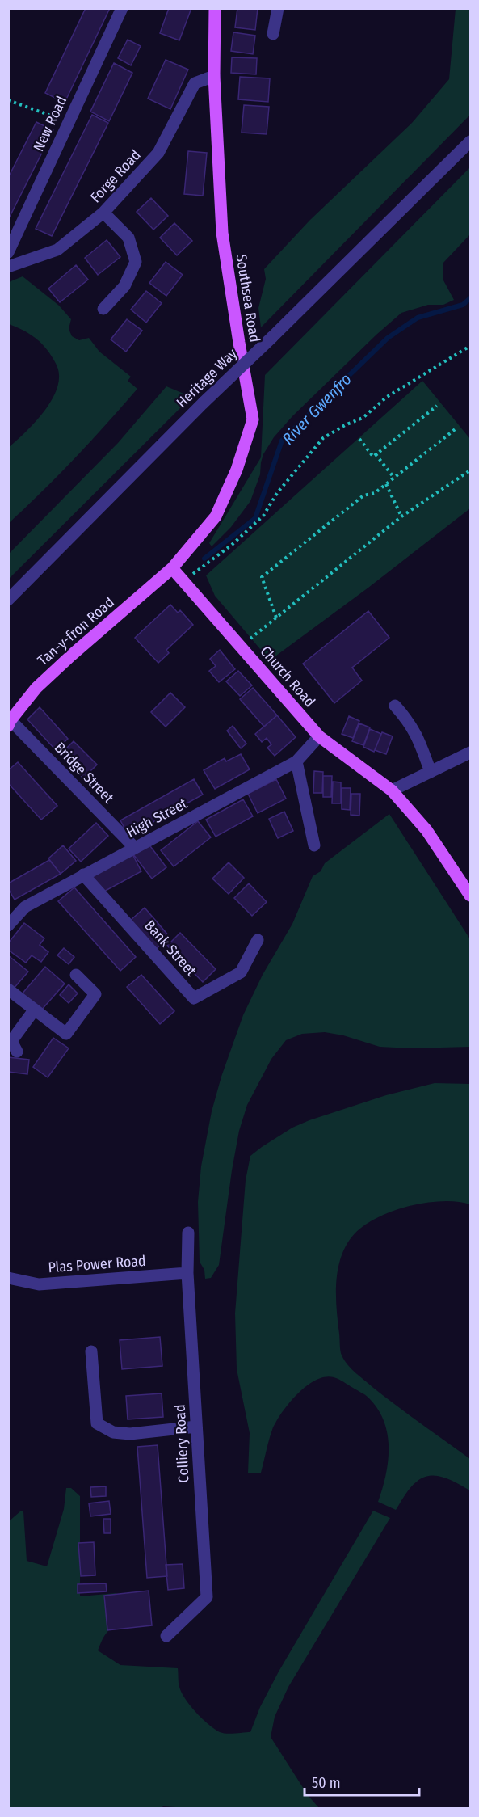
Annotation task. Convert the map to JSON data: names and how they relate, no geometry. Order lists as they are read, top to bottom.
{
  "streets": {
    "main road": ["Southsea Road", "Tan-y-fron Road", "Church Road"],
    "street": [
      "New Road",
      "Forge Road",
      "Heritage Way",
      "Bridge Street",
      "High Street",
      "Bank Street",
      "Plas Power Road",
      "Colliery Road"
    ]
  },
  "crossings": [
    ["Forge Road", "Southsea Road"],
    ["Southsea Road", "Tan-y-fron Road"],
    ["Southsea Road", "Church Road"],
    ["Tan-y-fron Road", "Church Road"],
    ["Tan-y-fron Road", "Bridge Street"],
    ["Church Road", "High Street"],
    ["Bridge Street", "High Street"],
    ["High Street", "Bank Street"],
    ["Plas Power Road", "Colliery Road"]
  ],
  "water": ["River Gwenfro"],
  "scale_bar": "50 m"
}
